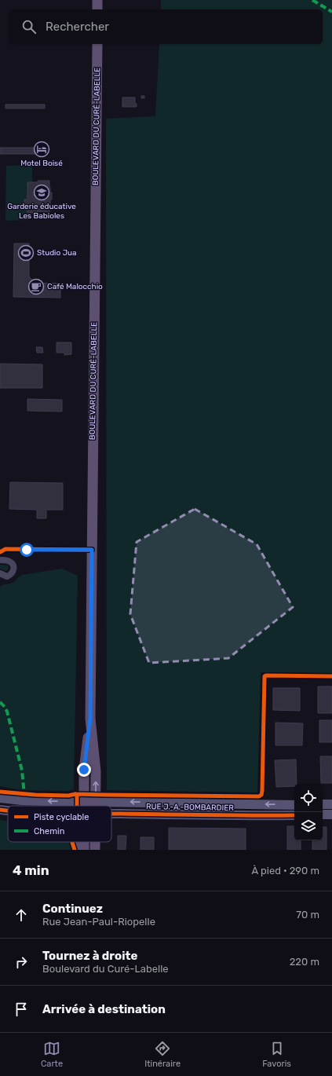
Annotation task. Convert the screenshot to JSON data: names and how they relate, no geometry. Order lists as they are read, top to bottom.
{
  "streets": {
    "main road": ["BOULEVARD DU CURÉ-LABELLE"],
    "street": ["RUE J.-A.-BOMBARDIER"]
  },
  "crossings": [
    ["BOULEVARD DU CURÉ-LABELLE", "RUE J.-A.-BOMBARDIER"]
  ],
  "places": {
    "hotel": ["Motel Boisé"],
    "school or university": ["Garderie éducative Les Babioles"],
    "sports": ["Studio Jua"],
    "cafe": ["Café Malocchio"]
  },
  "legend": ["Piste cyclable", "Chemin"],
  "page": {
    "search": "Rechercher",
    "heading": ["4 min", "À pied · 290 m"],
    "list": [
      ["Continuez", "Rue Jean-Paul-Riopelle", "70 m"],
      ["Tournez à droite", "Boulevard du Curé-Labelle", "220 m"],
      "Arrivée à destination"
    ],
    "nav": ["Carte", "Itinéraire", "Favoris"]
  }
}
